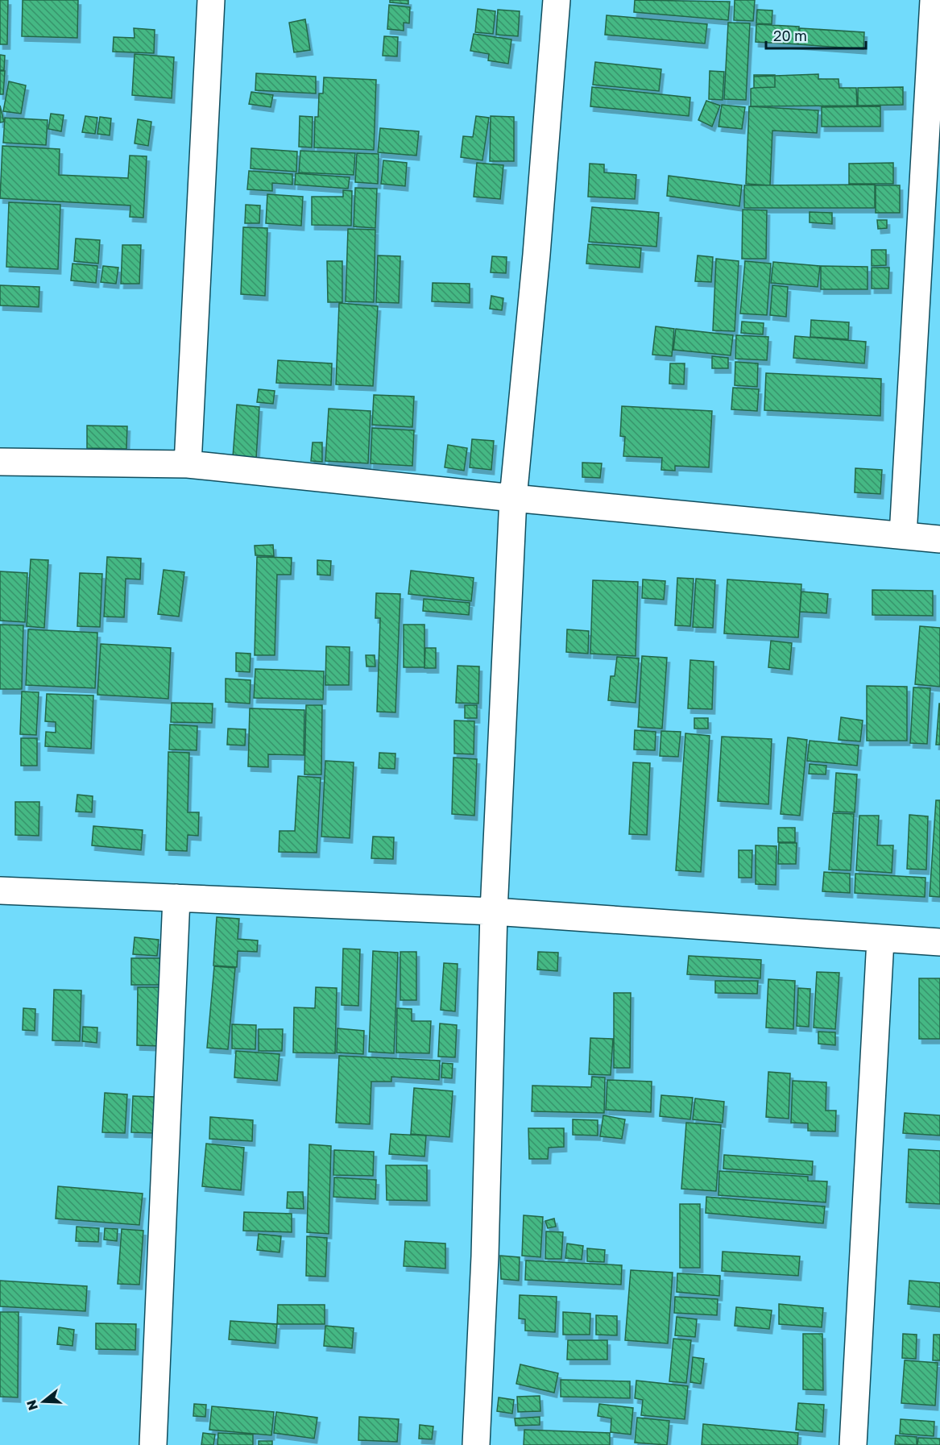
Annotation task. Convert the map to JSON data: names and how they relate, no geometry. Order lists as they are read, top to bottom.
{
  "scale_bar": "20 m",
  "north": "left"
}
